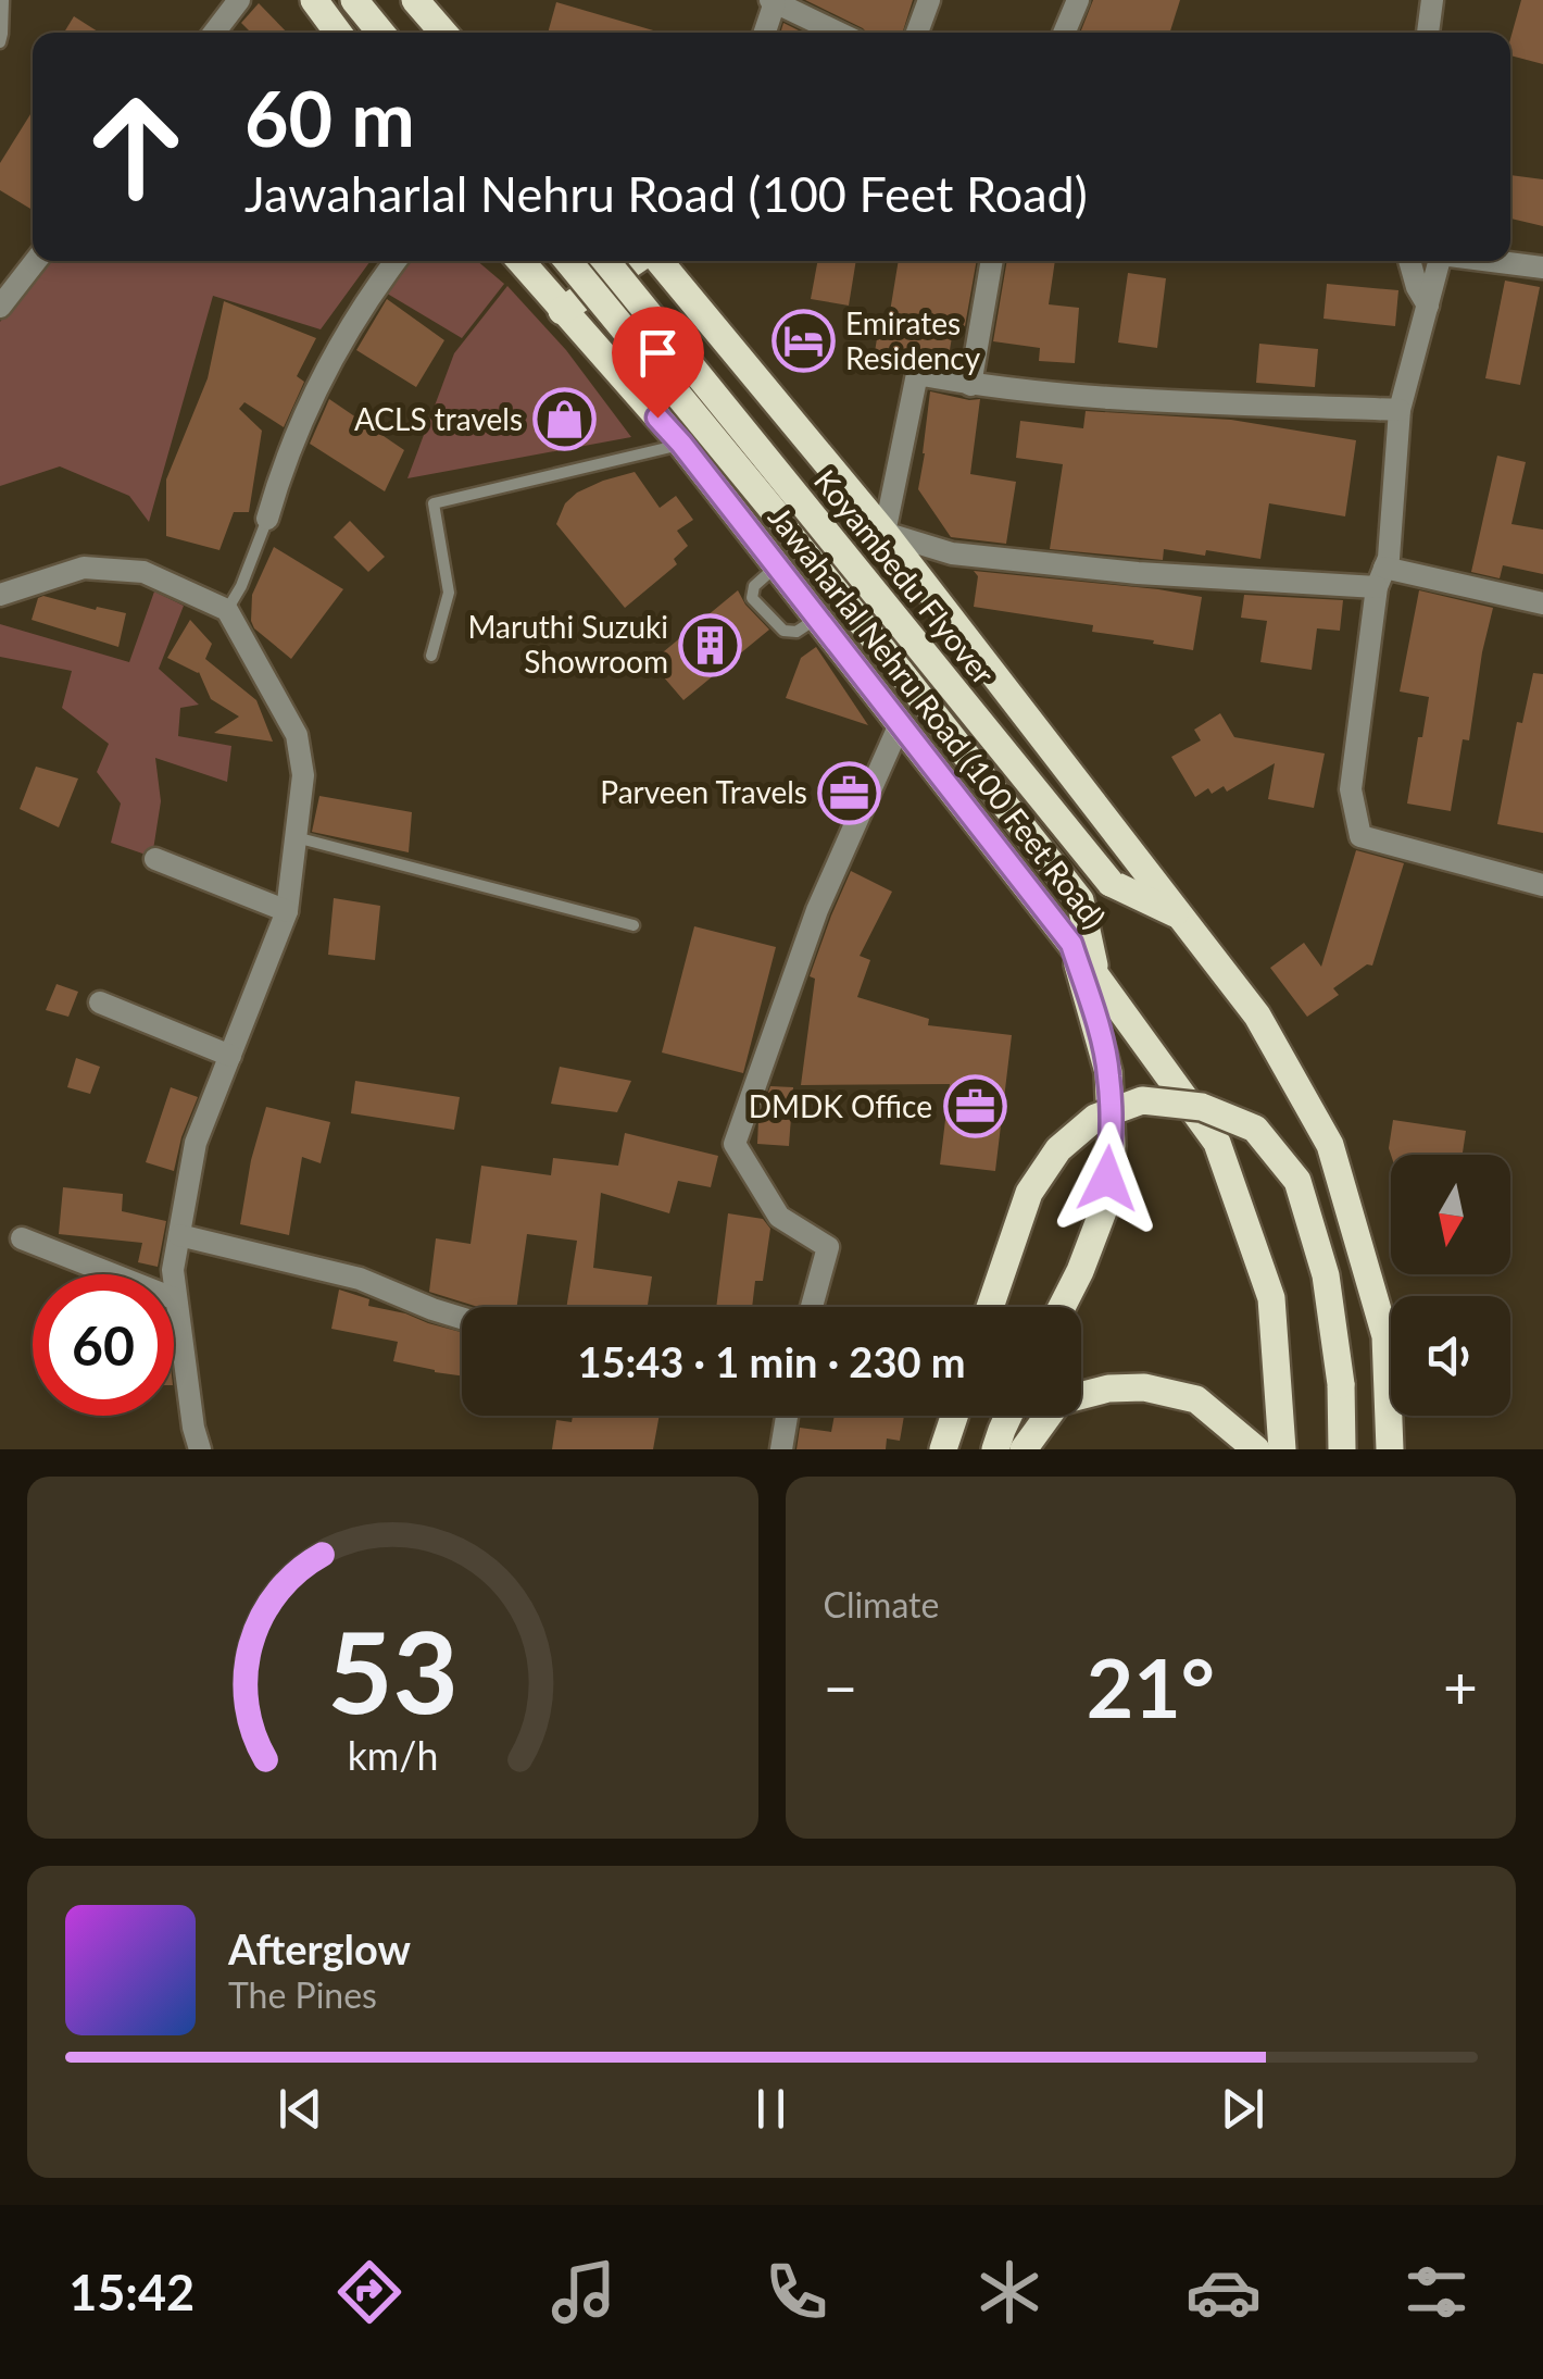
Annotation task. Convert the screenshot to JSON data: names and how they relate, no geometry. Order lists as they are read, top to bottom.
{
  "streets": {
    "main road": ["Koyambedu Flyover", "Jawaharlal Nehru Road (100 Feet Road)"]
  },
  "crossings": [
    ["Koyambedu Flyover", "Jawaharlal Nehru Road (100 Feet Road)"]
  ],
  "places": {
    "hotel": ["Emirates Residency"],
    "shop": ["ACLS travels"],
    "building": ["Maruthi Suzuki Showroom"],
    "office": ["Parveen Travels", "DMDK Office"]
  },
  "north": "bottom",
  "page": {
    "turn": ["60 m", "Jawaharlal Nehru Road (100 Feet Road)"],
    "limit": "60",
    "trip": "15:43 · 1 min · 230 m",
    "tile": "Climate",
    "heat": ["−", "21°", "+"],
    "song": ["Afterglow", "The Pines"],
    "tabs": "15:42",
    "gauge": ["53", "km/h"]
  }
}
